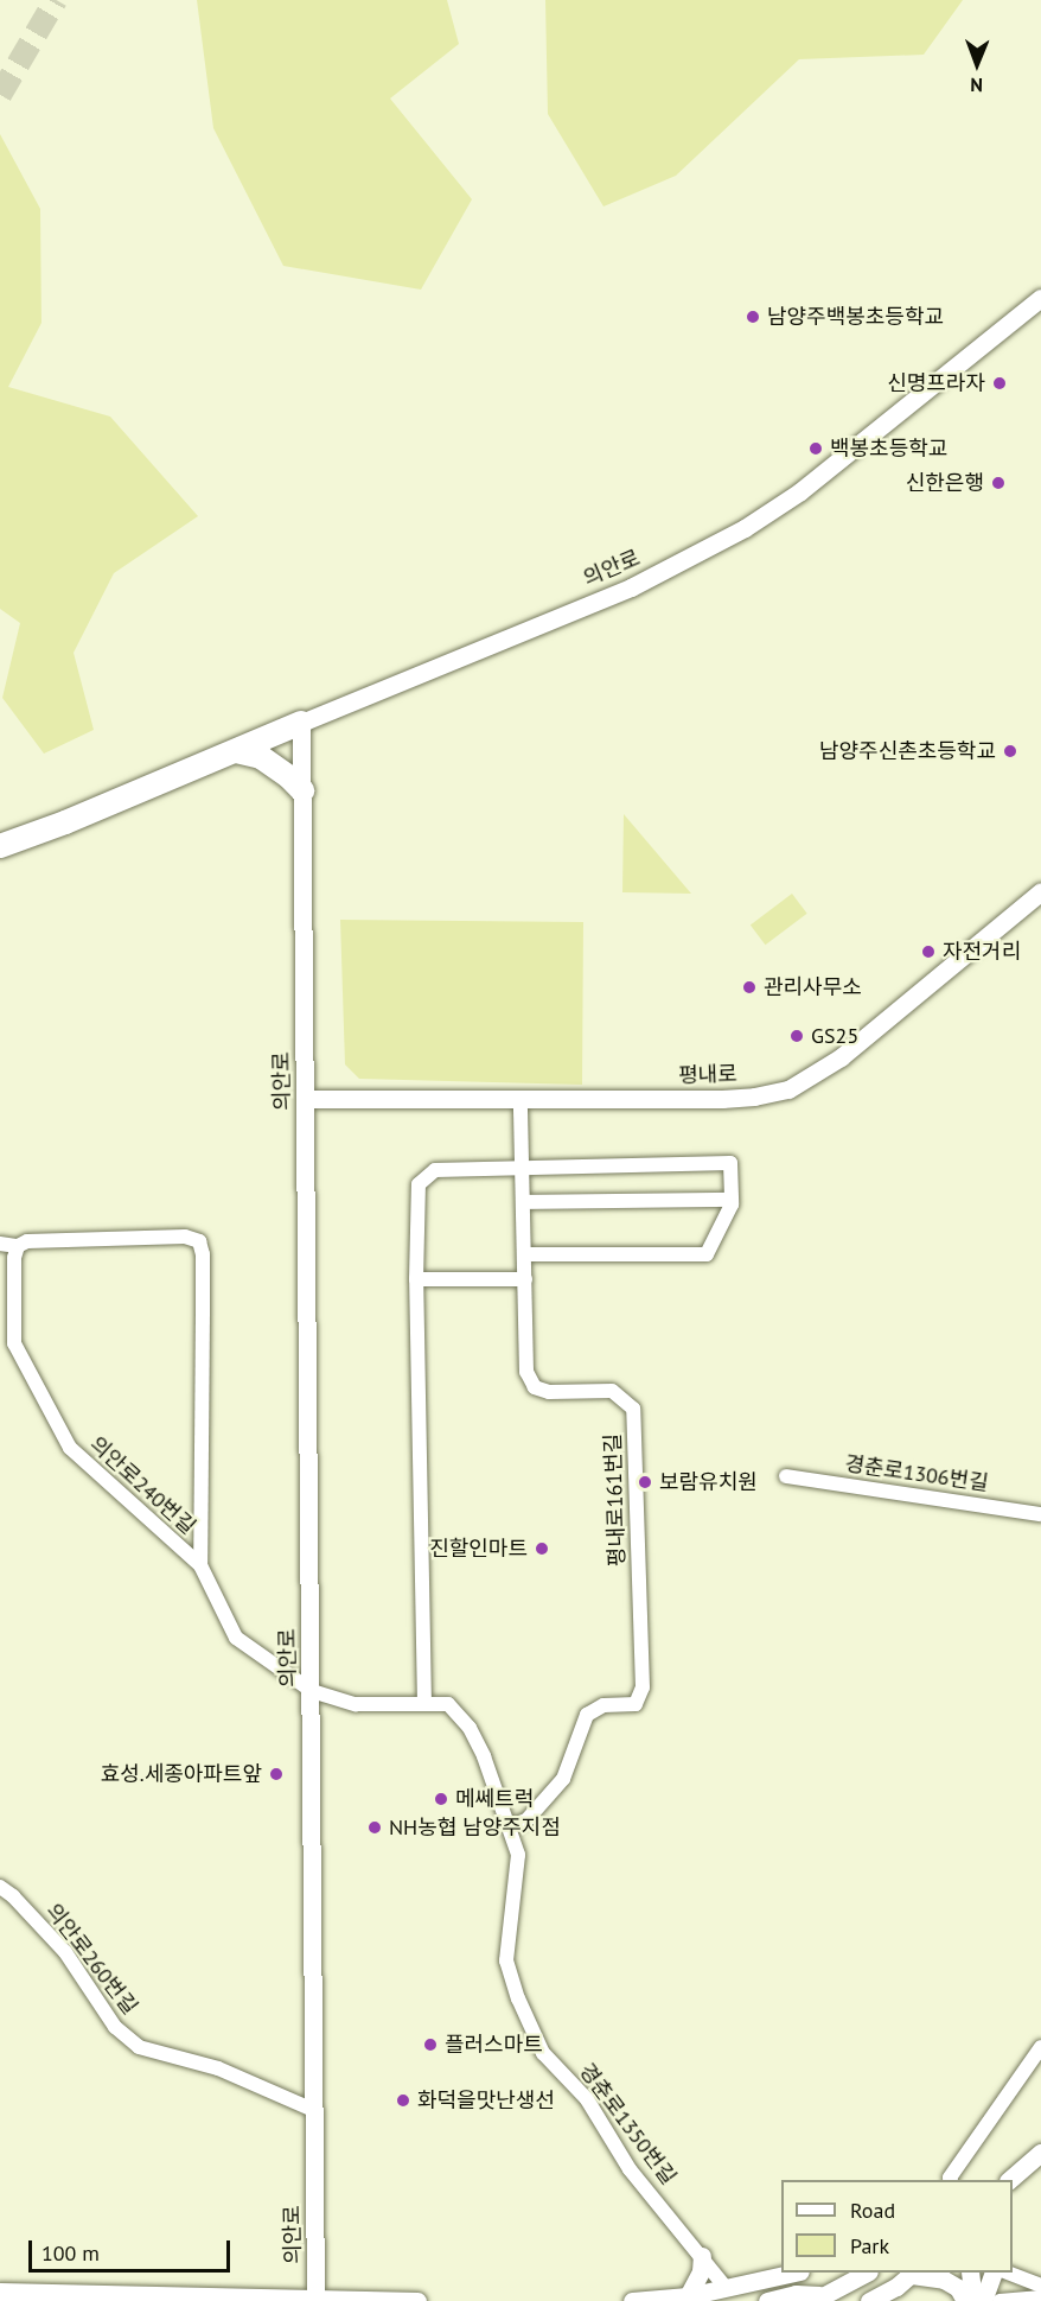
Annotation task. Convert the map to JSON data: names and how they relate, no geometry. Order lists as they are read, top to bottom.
{
  "streets": {
    "street": [
      "의안로",
      "평내로",
      "경춘로1306번길",
      "의안로240번길",
      "평내로161번길",
      "의안로260번길",
      "경춘로1350번길"
    ]
  },
  "crossings": [
    ["의안로", "평내로"],
    ["의안로", "의안로240번길"],
    ["의안로", "의안로260번길"],
    ["의안로", "경춘로1350번길"],
    ["평내로", "평내로161번길"],
    ["의안로240번길", "경춘로1350번길"],
    ["평내로161번길", "경춘로1350번길"]
  ],
  "places": [
    "남양주백봉초등학교",
    "신명프라자",
    "백봉초등학교",
    "신한은행",
    "남양주신촌초등학교",
    "자전거리",
    "관리사무소",
    "GS25",
    "보람유치원",
    "진할인마트",
    "효성.세종아파트앞",
    "메쎄트럭",
    "NH농협 남양주지점",
    "플러스마트",
    "화덕을맛난생선"
  ],
  "legend": ["Road", "Park"],
  "scale_bar": "100 m",
  "north": "bottom"
}
